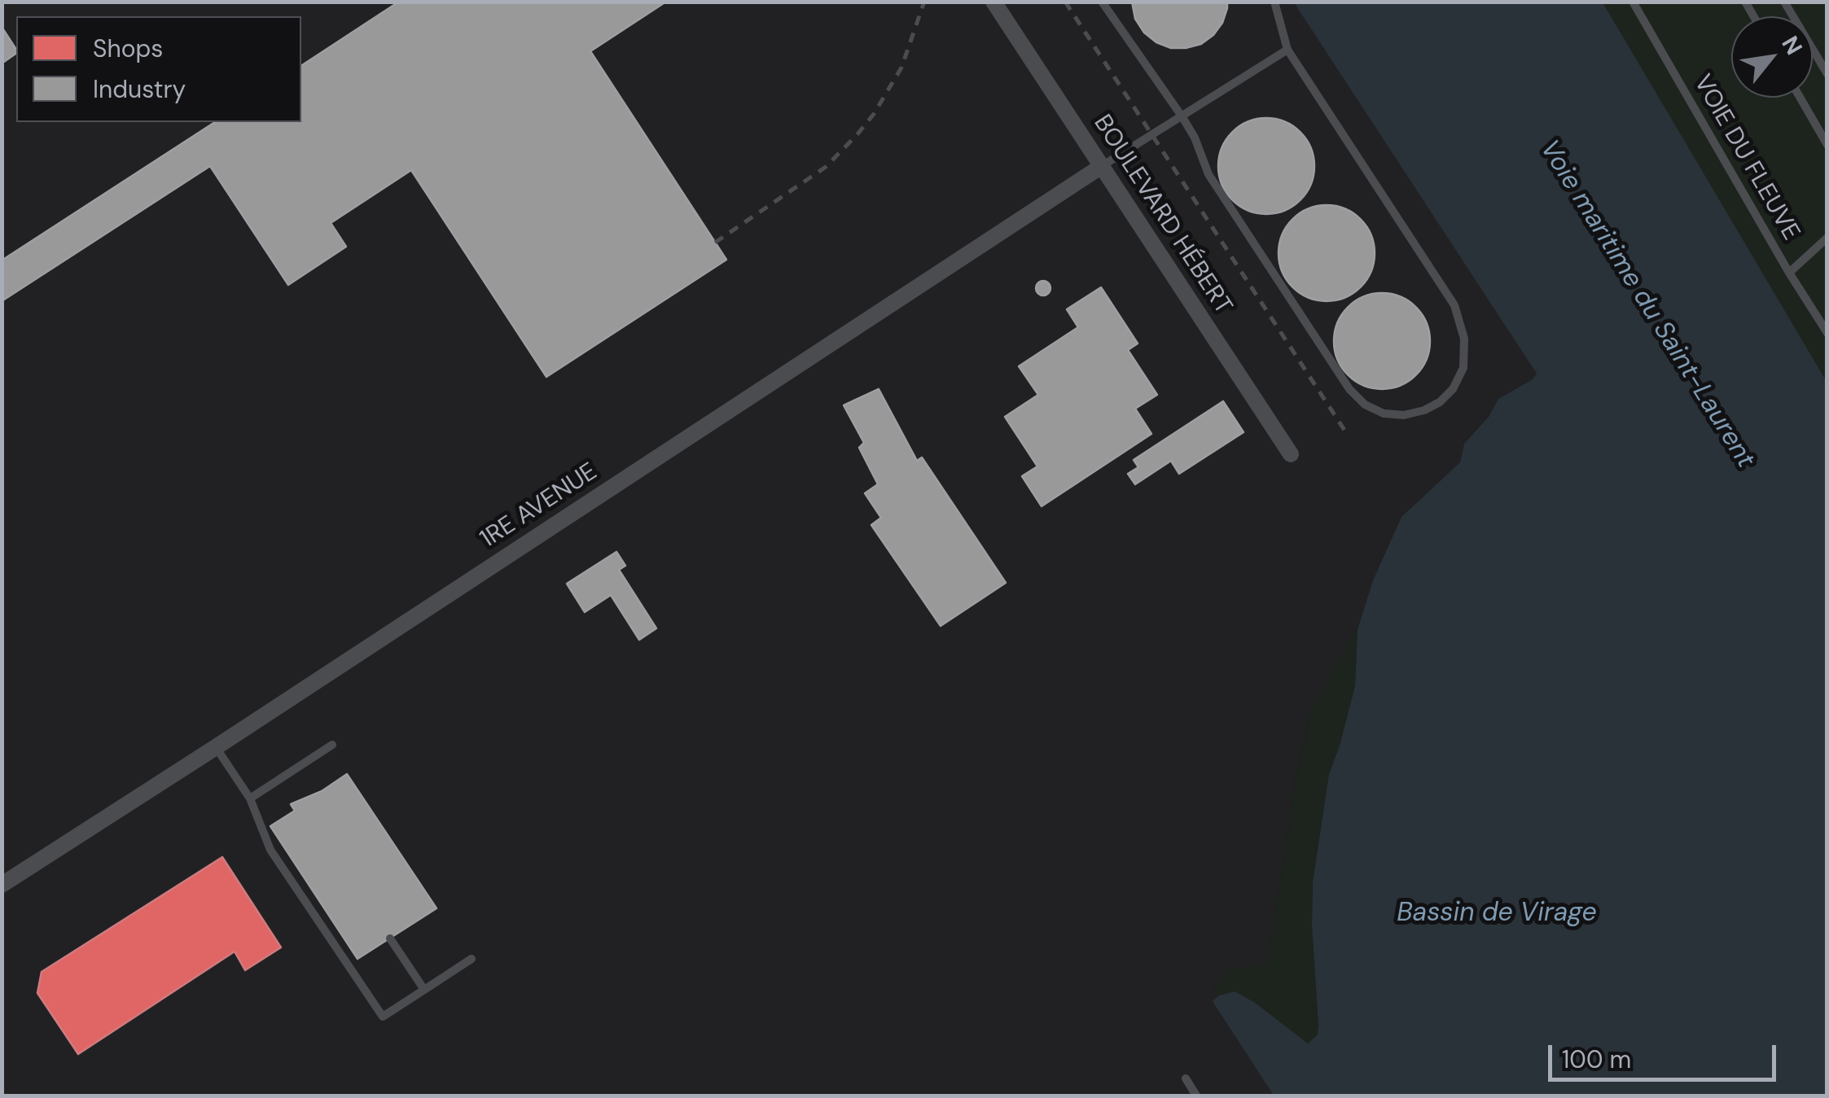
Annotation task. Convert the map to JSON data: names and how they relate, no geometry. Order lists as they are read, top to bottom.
{
  "streets": {
    "street": ["BOULEVARD HÉBERT", "1RE AVENUE"],
    "lane": ["VOIE DU FLEUVE"]
  },
  "crossings": [
    ["BOULEVARD HÉBERT", "1RE AVENUE"]
  ],
  "water": ["Voie maritime du Saint-Laurent", "Bassin de Virage"],
  "legend": ["Shops", "Industry"],
  "scale_bar": "100 m",
  "north": "top right"
}
